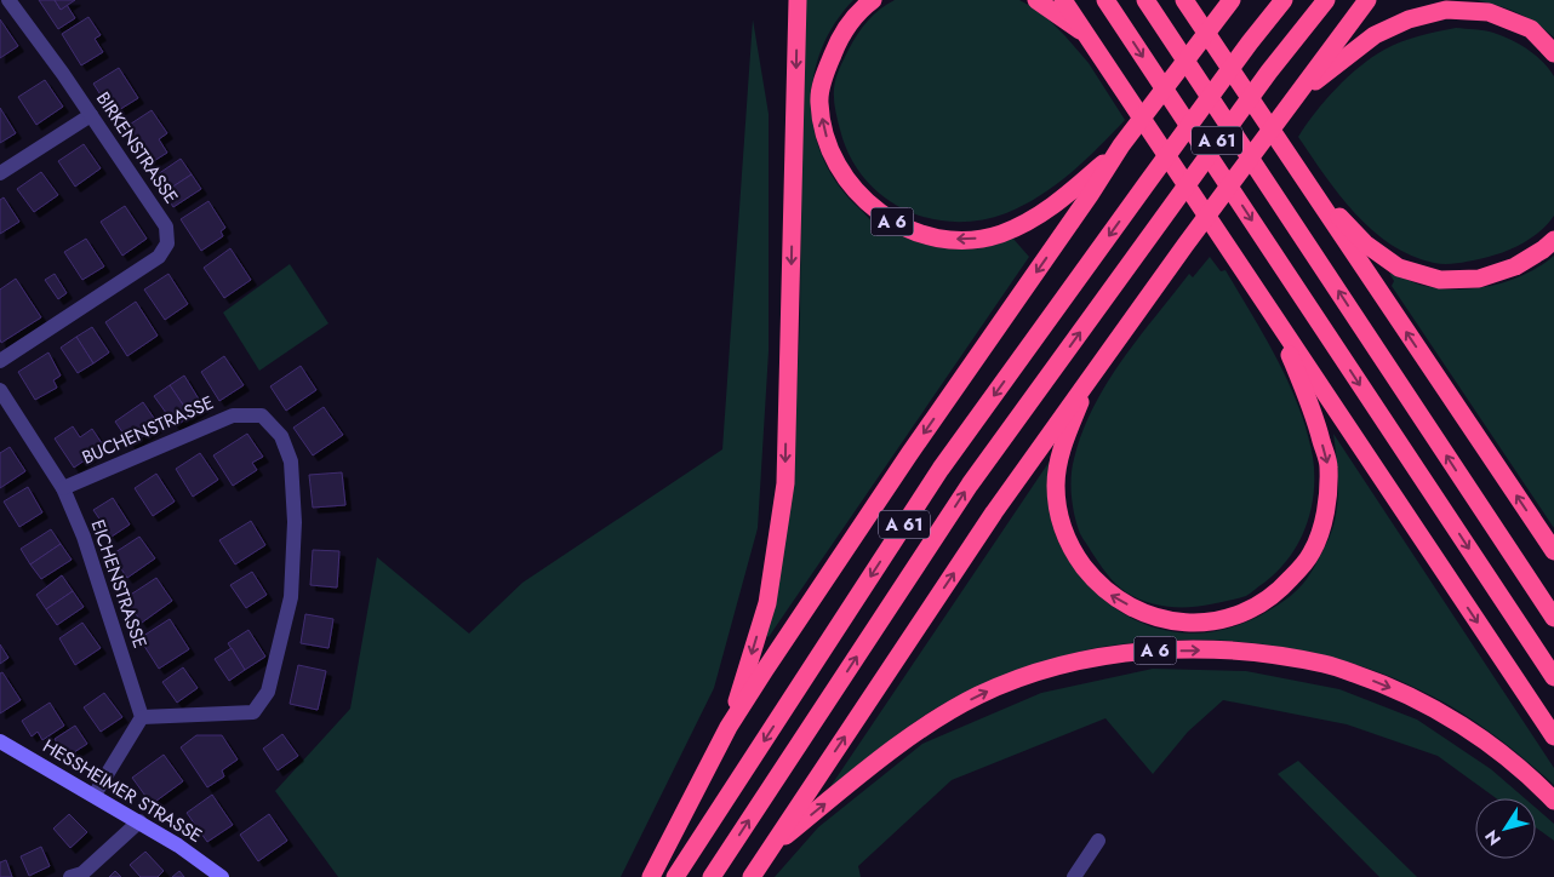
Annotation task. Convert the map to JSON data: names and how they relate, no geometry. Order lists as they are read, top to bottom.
{
  "streets": {
    "highway": ["A 61", "A 6"],
    "street": [
      "BIRKENSTRASSE",
      "BUCHENSTRASSE",
      "EICHENSTRASSE",
      "HESSHEIMER STRASSE"
    ]
  },
  "crossings": [
    ["A 61", "A 6"],
    ["BUCHENSTRASSE", "EICHENSTRASSE"]
  ],
  "north": "bottom left"
}
